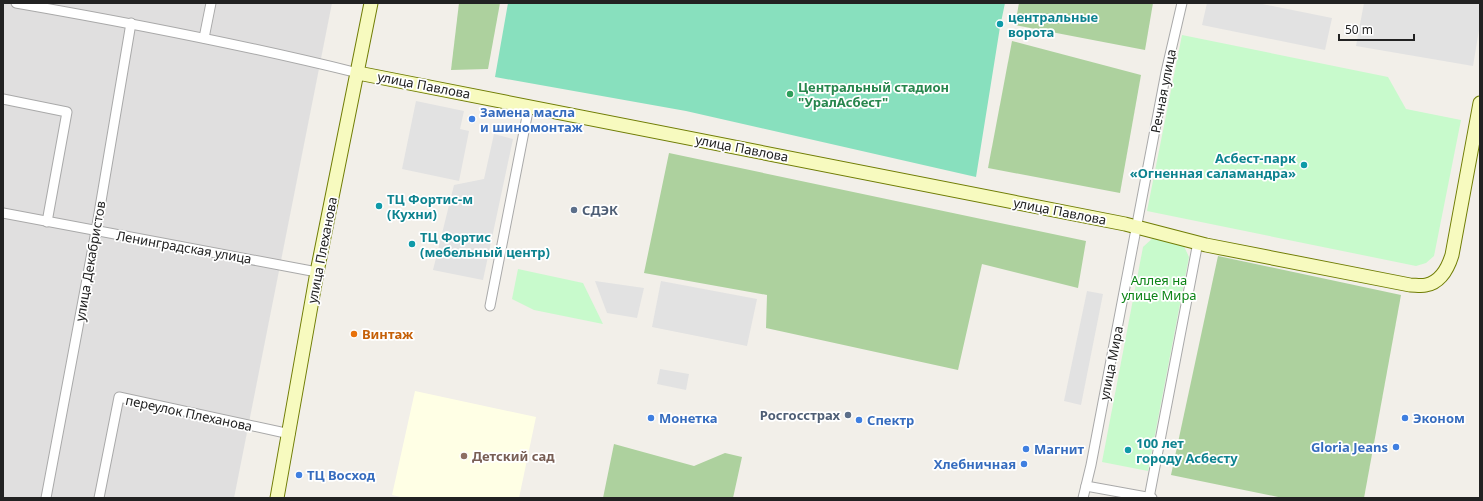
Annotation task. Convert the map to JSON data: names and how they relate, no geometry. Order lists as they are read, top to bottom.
{
  "streets": {
    "street": [
      "улица Павлова",
      "Речная улица",
      "Ленинградская улица",
      "улица Плеханова",
      "улица Декабристов",
      "улица Мира",
      "переулок Плеханова"
    ]
  },
  "crossings": [
    ["улица Павлова", "Речная улица"],
    ["улица Павлова", "улица Плеханова"],
    ["улица Павлова", "улица Декабристов"],
    ["улица Павлова", "улица Мира"],
    ["Речная улица", "улица Мира"],
    ["Ленинградская улица", "улица Плеханова"],
    ["Ленинградская улица", "улица Декабристов"],
    ["улица Плеханова", "переулок Плеханова"]
  ],
  "parks": ["Аллея на улице Мира"],
  "places": [
    "центральные ворота",
    "Центральный стадион \"УралАсбест\"",
    "Замена масла и шиномонтаж",
    "Асбест-парк «Огненная саламандра»",
    "ТЦ Фортис-м (Кухни)",
    "СДЭК",
    "ТЦ Фортис (мебельный центр)",
    "Винтаж",
    "Росгосстрах",
    "Монетка",
    "Эконом",
    "Спектр",
    "Gloria Jeans",
    "Магнит",
    "100 лет городу Асбесту",
    "Детский сад",
    "Хлебничная",
    "ТЦ Восход"
  ],
  "scale_bar": "50 m"
}
